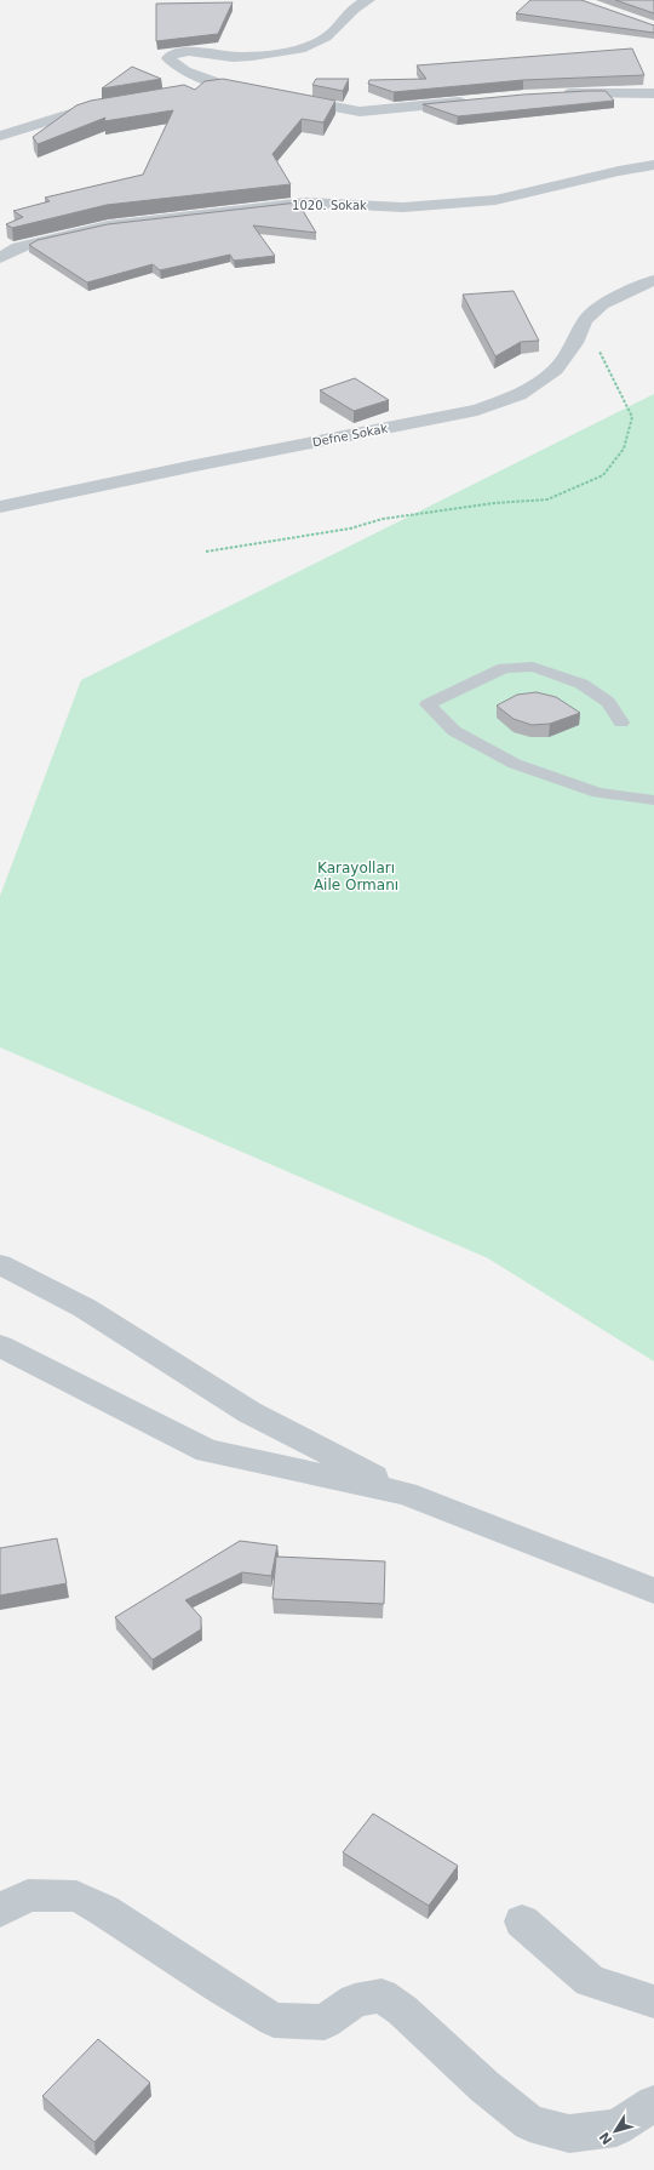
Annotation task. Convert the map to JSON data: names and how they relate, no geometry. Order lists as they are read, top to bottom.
{
  "streets": {
    "street": ["1020. Sokak", "Defne Sokak"]
  },
  "parks": ["Karayolları Aile Ormanı"],
  "north": "bottom left"
}
